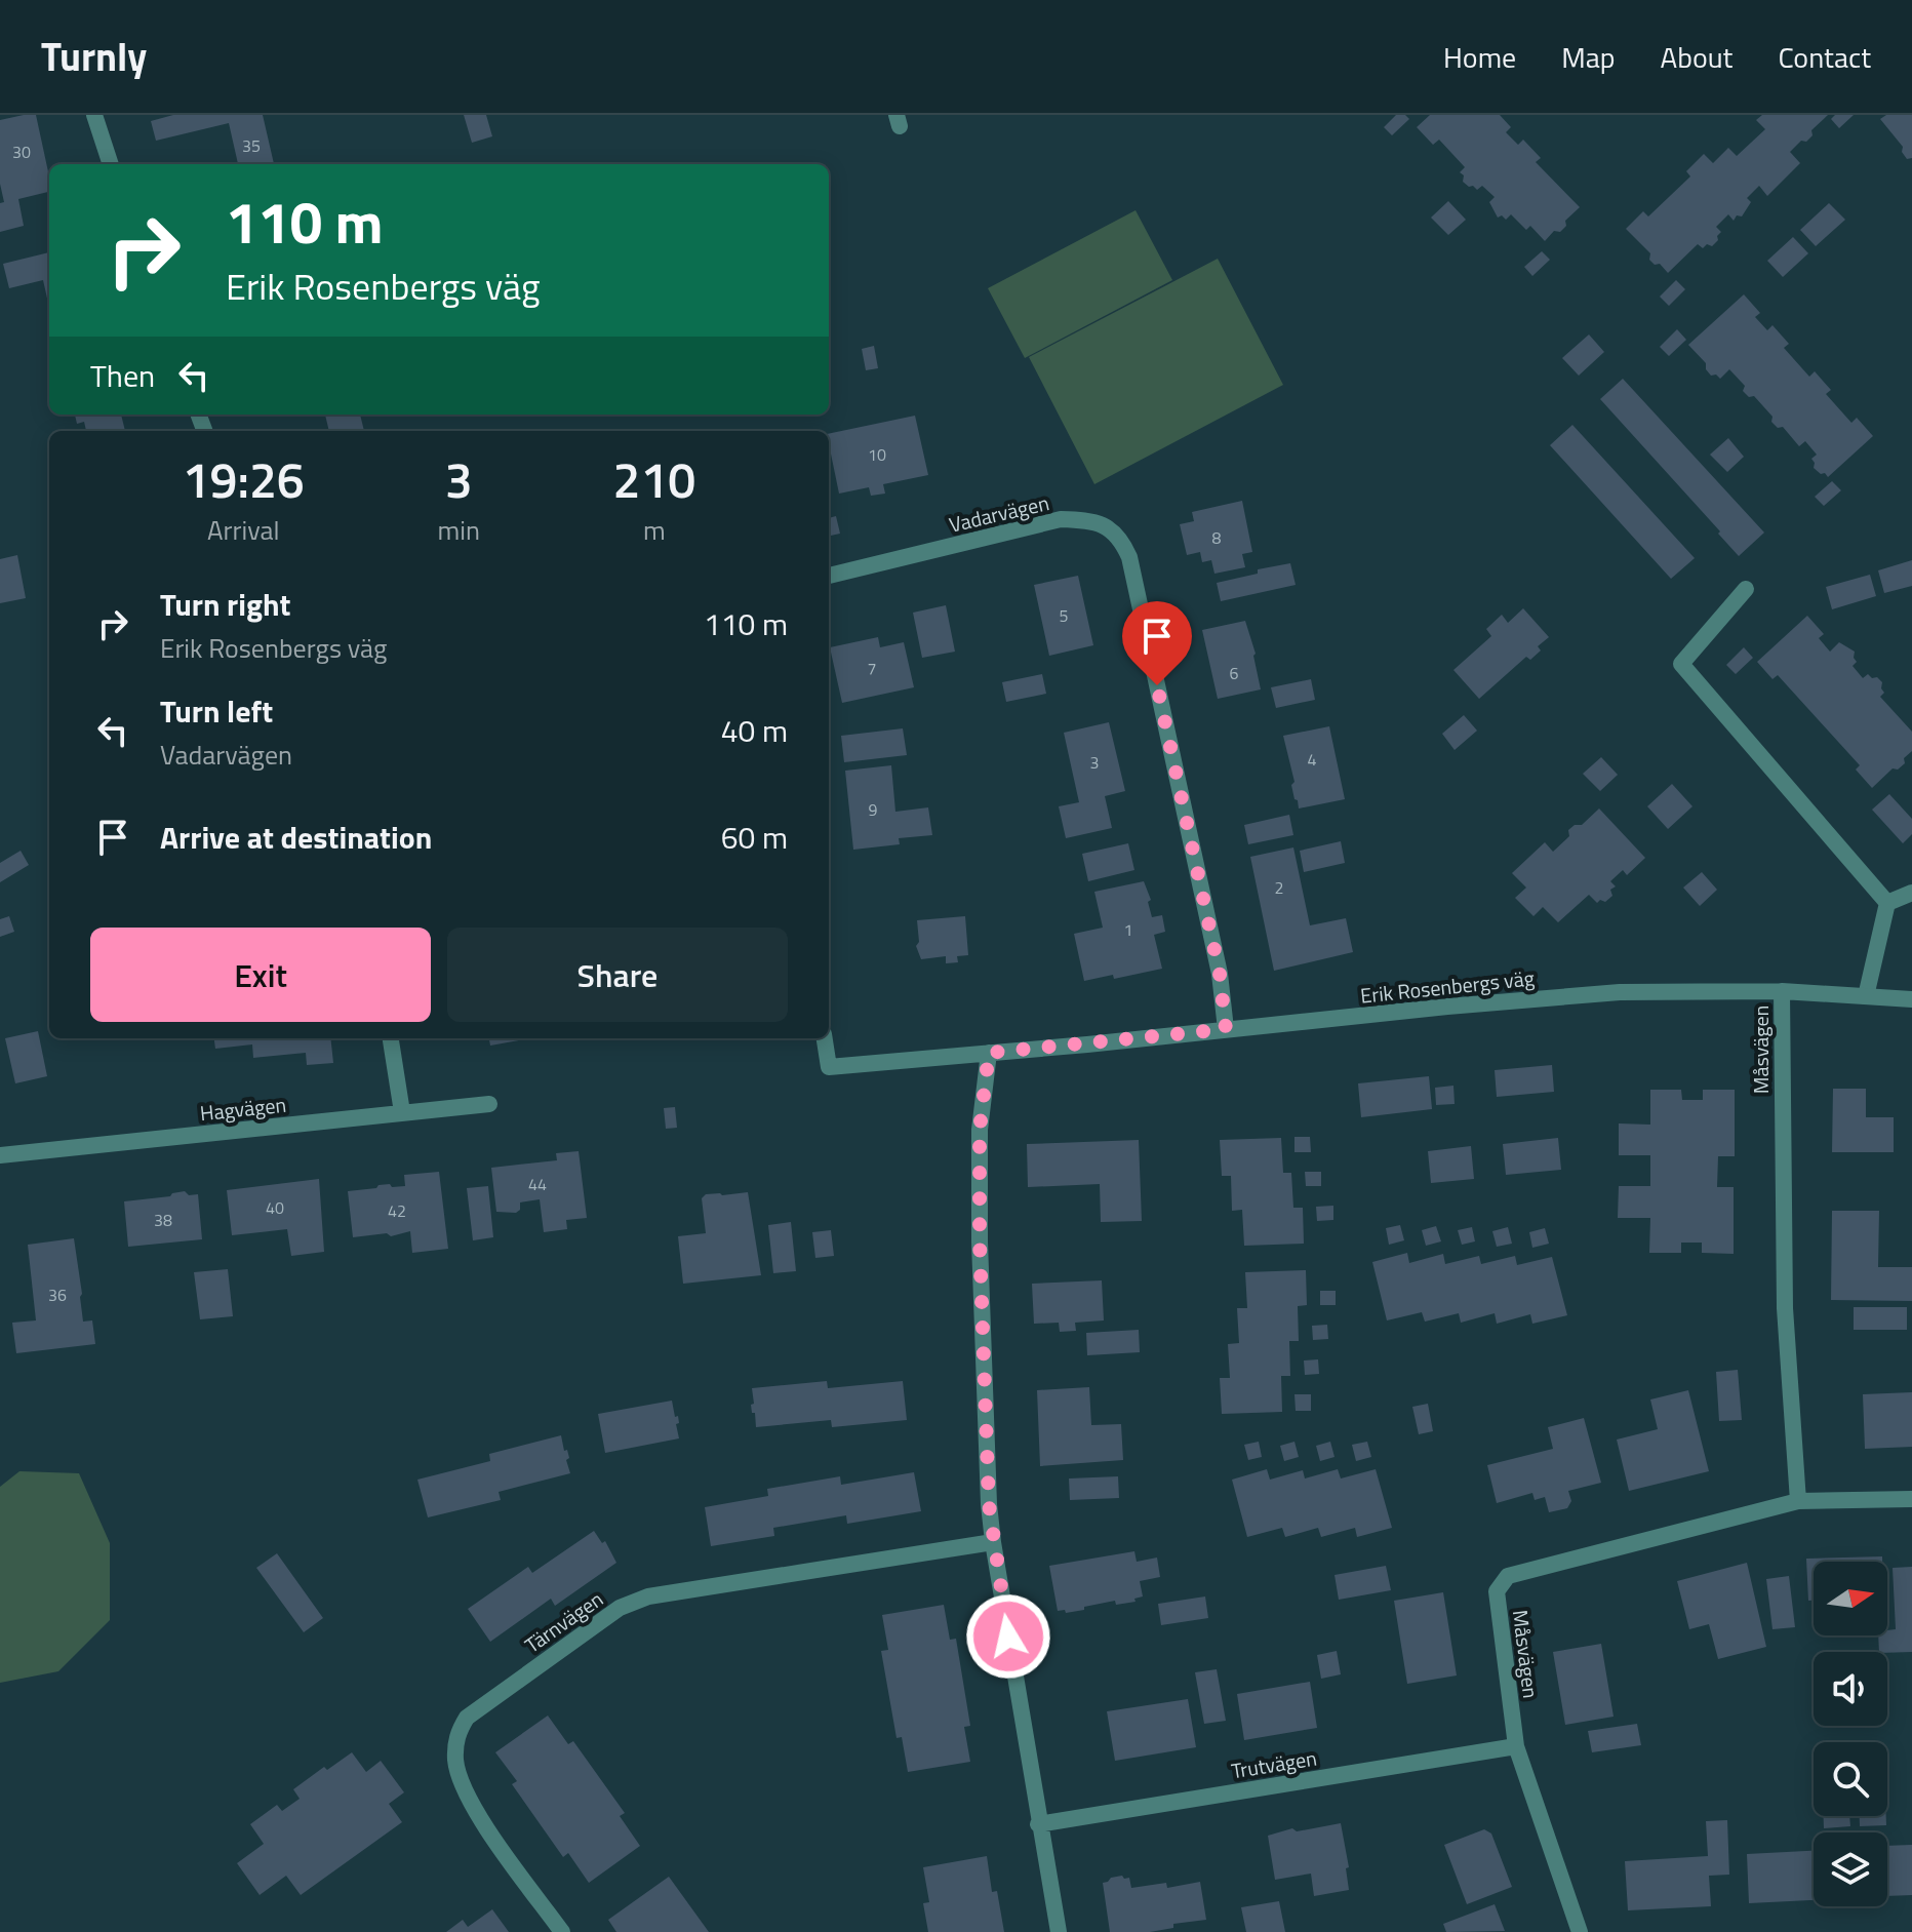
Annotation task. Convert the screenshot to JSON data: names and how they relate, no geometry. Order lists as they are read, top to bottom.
{
  "streets": {
    "street": [
      "Vadarvägen",
      "Erik Rosenbergs väg",
      "Måsvägen",
      "Hagvägen",
      "Tärnvägen",
      "Trutvägen"
    ]
  },
  "crossings": [
    ["Vadarvägen", "Erik Rosenbergs väg"],
    ["Erik Rosenbergs väg", "Måsvägen"],
    ["Måsvägen", "Trutvägen"]
  ],
  "house_numbers": [
    "35",
    "30",
    "10",
    "8",
    "5",
    "7",
    "6",
    "4",
    "3",
    "9",
    "2",
    "1",
    "44",
    "40",
    "42",
    "38",
    "36"
  ],
  "north": "right",
  "page": {
    "header": "Turnly",
    "nav": [
      "Home",
      "Map",
      "About",
      "Contact"
    ],
    "turn": ["110 m", "Erik Rosenbergs väg"],
    "then": "Then",
    "eta": [
      "19:26",
      "Arrival",
      "3",
      "min",
      "210",
      "m"
    ],
    "list": [
      {
        "name": "Turn right",
        "note": "Erik Rosenbergs väg",
        "value": "110 m"
      },
      {
        "name": "Turn left",
        "note": "Vadarvägen",
        "value": "40 m"
      },
      {
        "name": "Arrive at destination",
        "value": "60 m"
      }
    ],
    "buttons": ["Exit", "Share"]
  }
}
